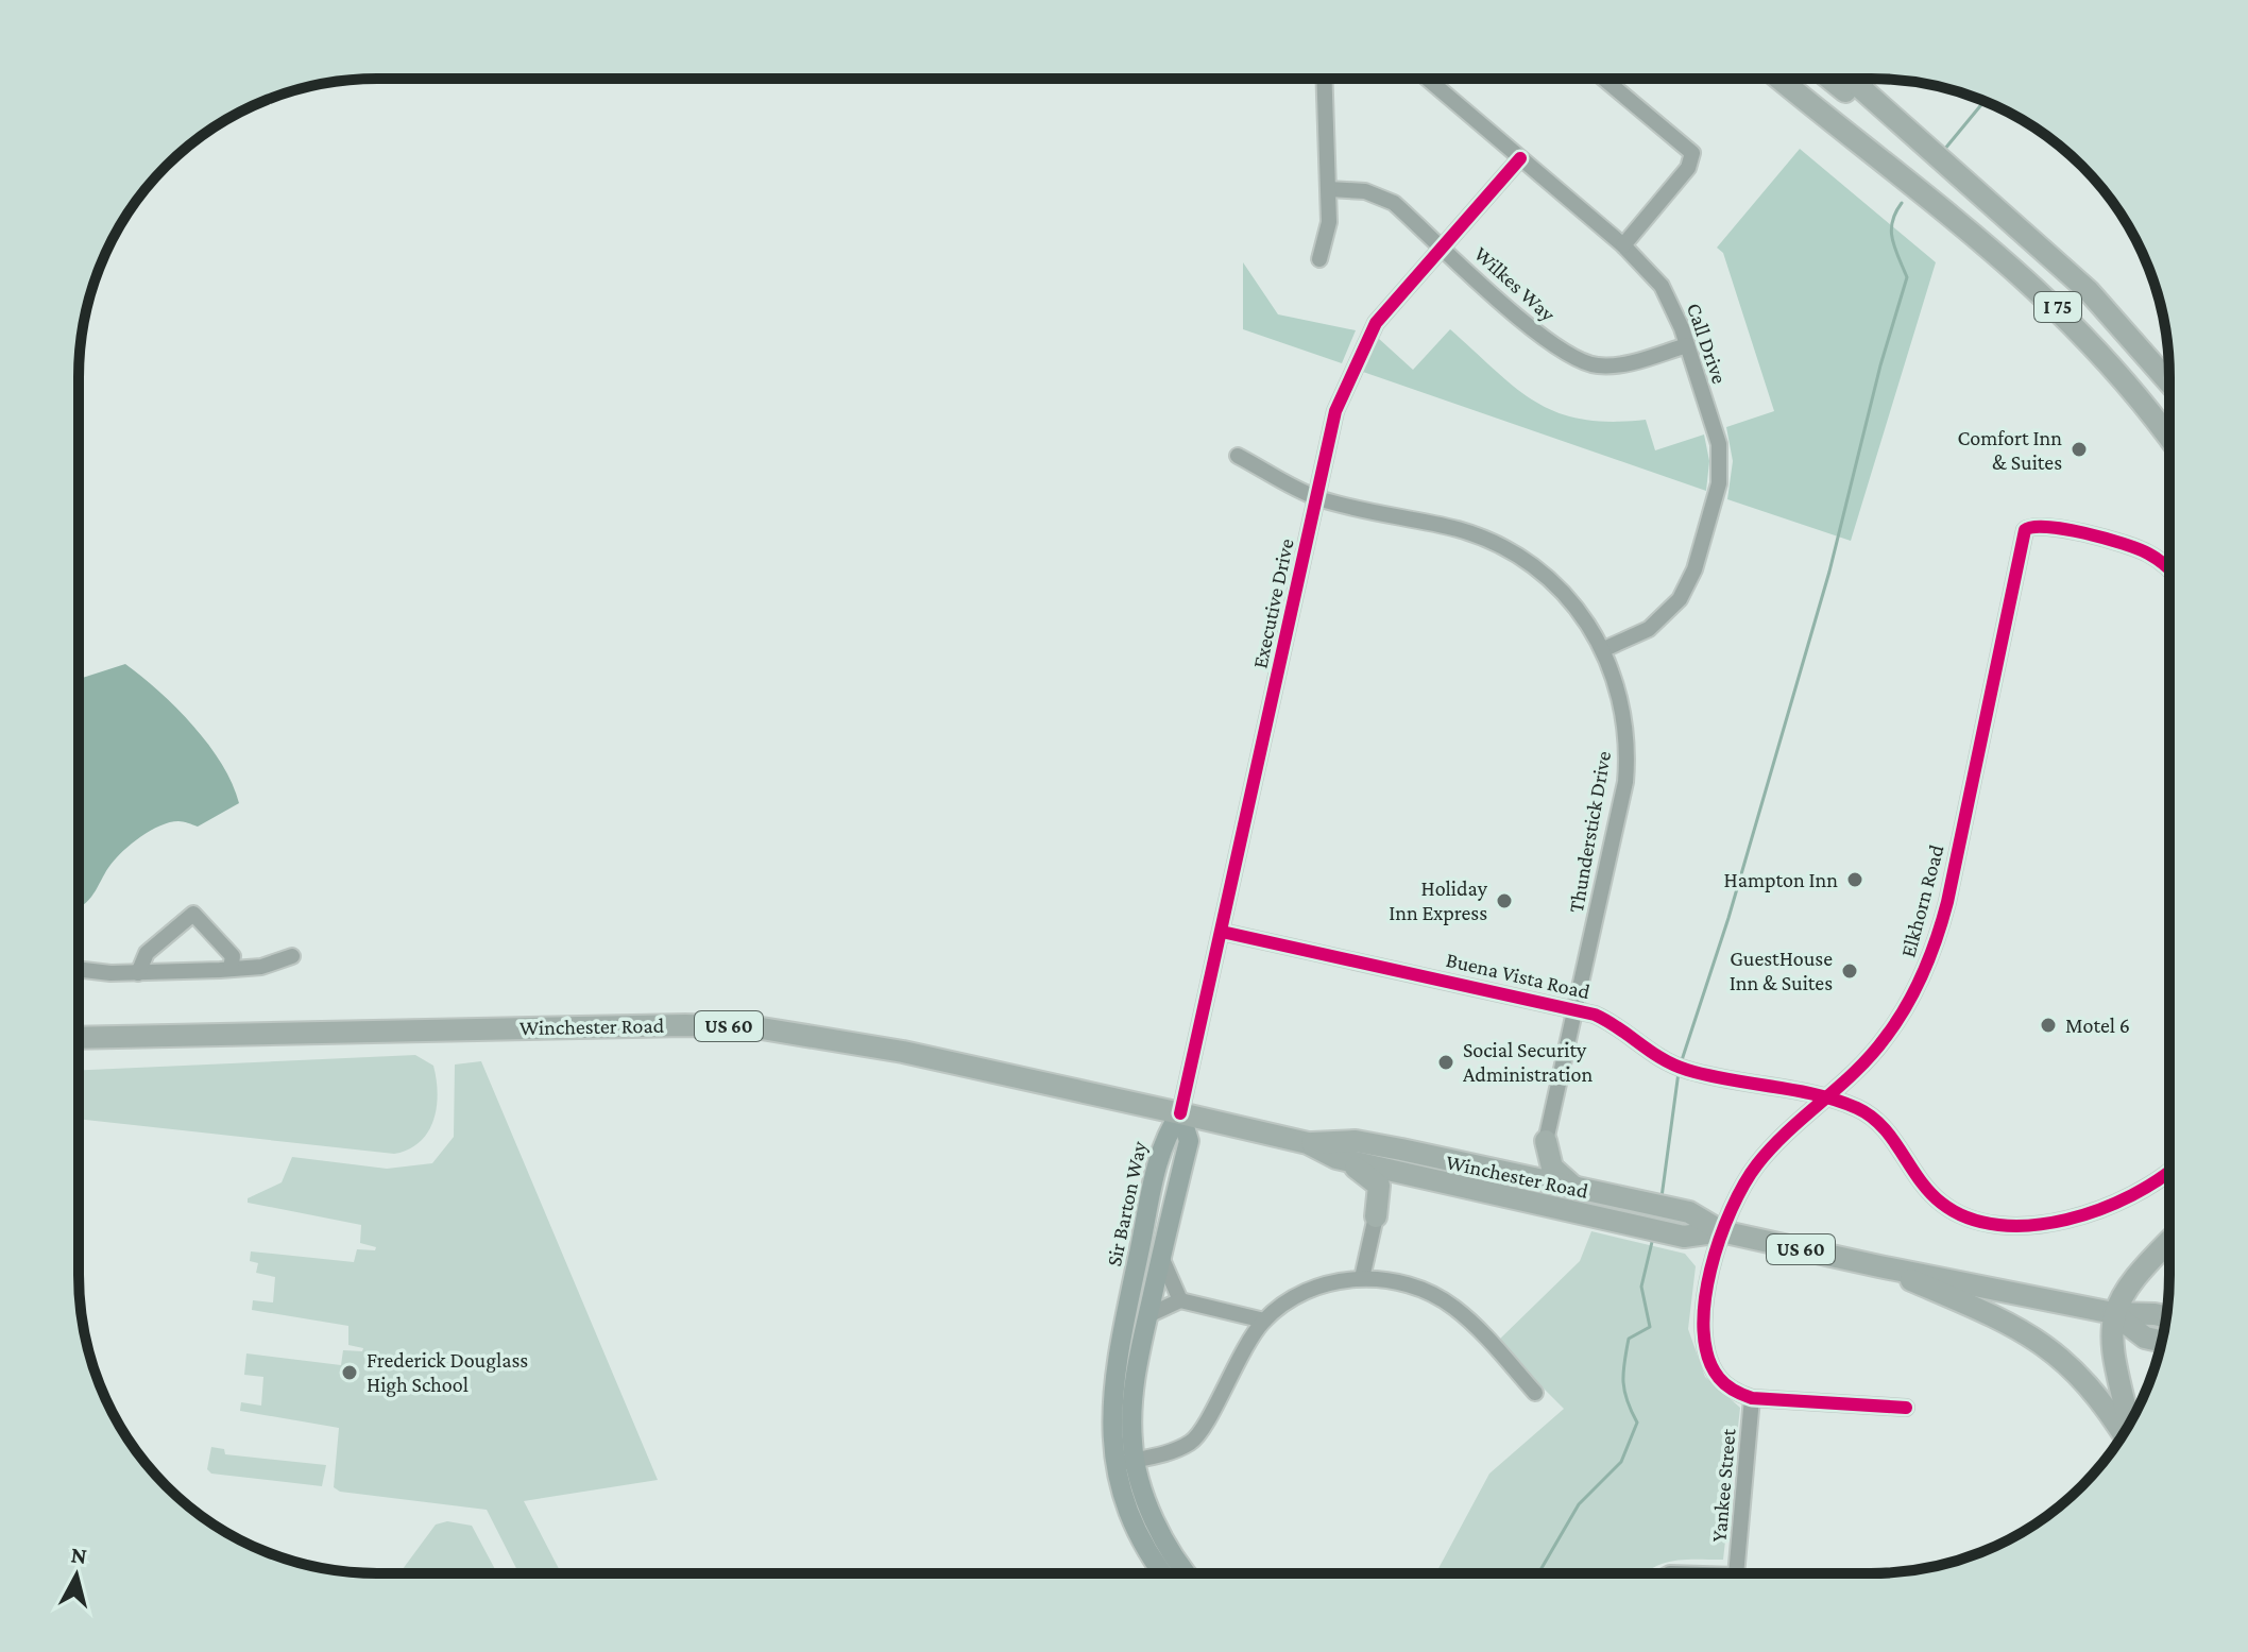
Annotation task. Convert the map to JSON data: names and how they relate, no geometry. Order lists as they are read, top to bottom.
{
  "streets": {
    "highway": ["I 75", "Winchester Road", "US 60"],
    "main road": ["Sir Barton Way"],
    "street": [
      "Wilkes Way",
      "Call Drive",
      "Executive Drive",
      "Thunderstick Drive",
      "Elkhorn Road",
      "Buena Vista Road",
      "Yankee Street"
    ]
  },
  "crossings": [
    ["Wilkes Way", "Call Drive"],
    ["Wilkes Way", "Executive Drive"],
    ["Call Drive", "Executive Drive"],
    ["Call Drive", "Thunderstick Drive"],
    ["Executive Drive", "Thunderstick Drive"],
    ["Executive Drive", "Buena Vista Road"],
    ["Executive Drive", "Winchester Road"],
    ["Executive Drive", "Sir Barton Way"],
    ["Thunderstick Drive", "Buena Vista Road"],
    ["Elkhorn Road", "Buena Vista Road"],
    ["Elkhorn Road", "Winchester Road"],
    ["Elkhorn Road", "Yankee Street"],
    ["Winchester Road", "Sir Barton Way"]
  ],
  "places": [
    "Comfort Inn & Suites",
    "Hampton Inn",
    "Holiday Inn Express",
    "GuestHouse Inn & Suites",
    "Motel 6",
    "Social Security Administration",
    "Frederick Douglass High School"
  ],
  "north": "top"
}
